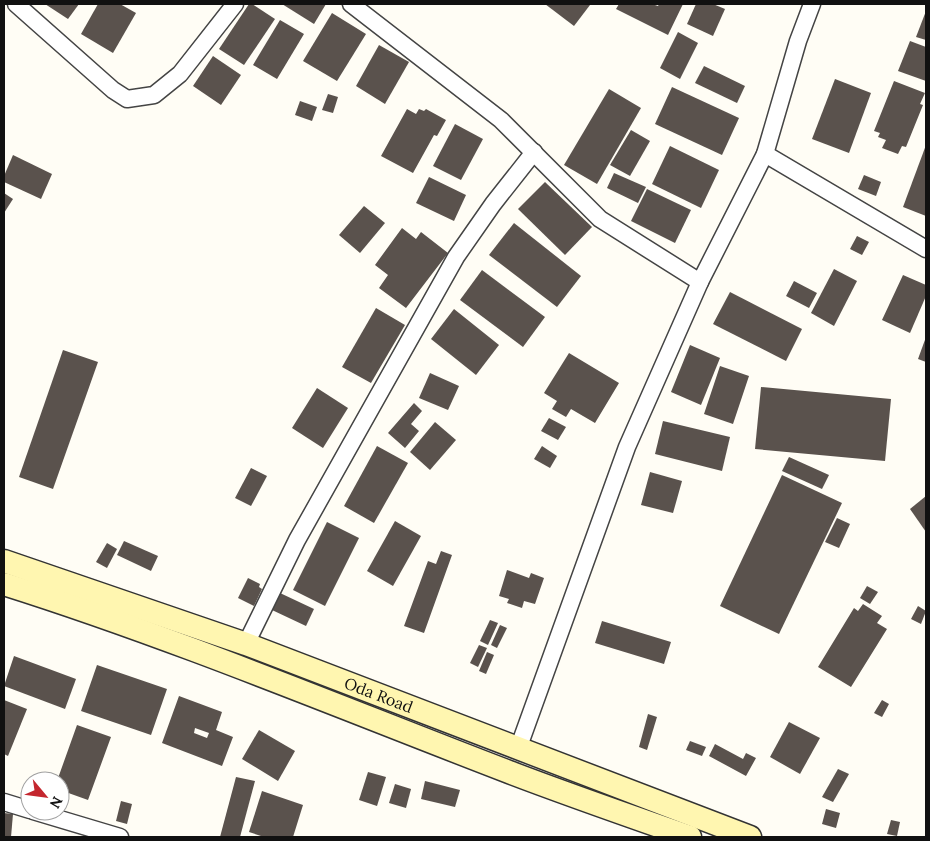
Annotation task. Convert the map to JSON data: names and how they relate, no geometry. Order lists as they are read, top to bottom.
{
  "streets": {
    "street": ["Oda Road"]
  },
  "north": "bottom right"
}
